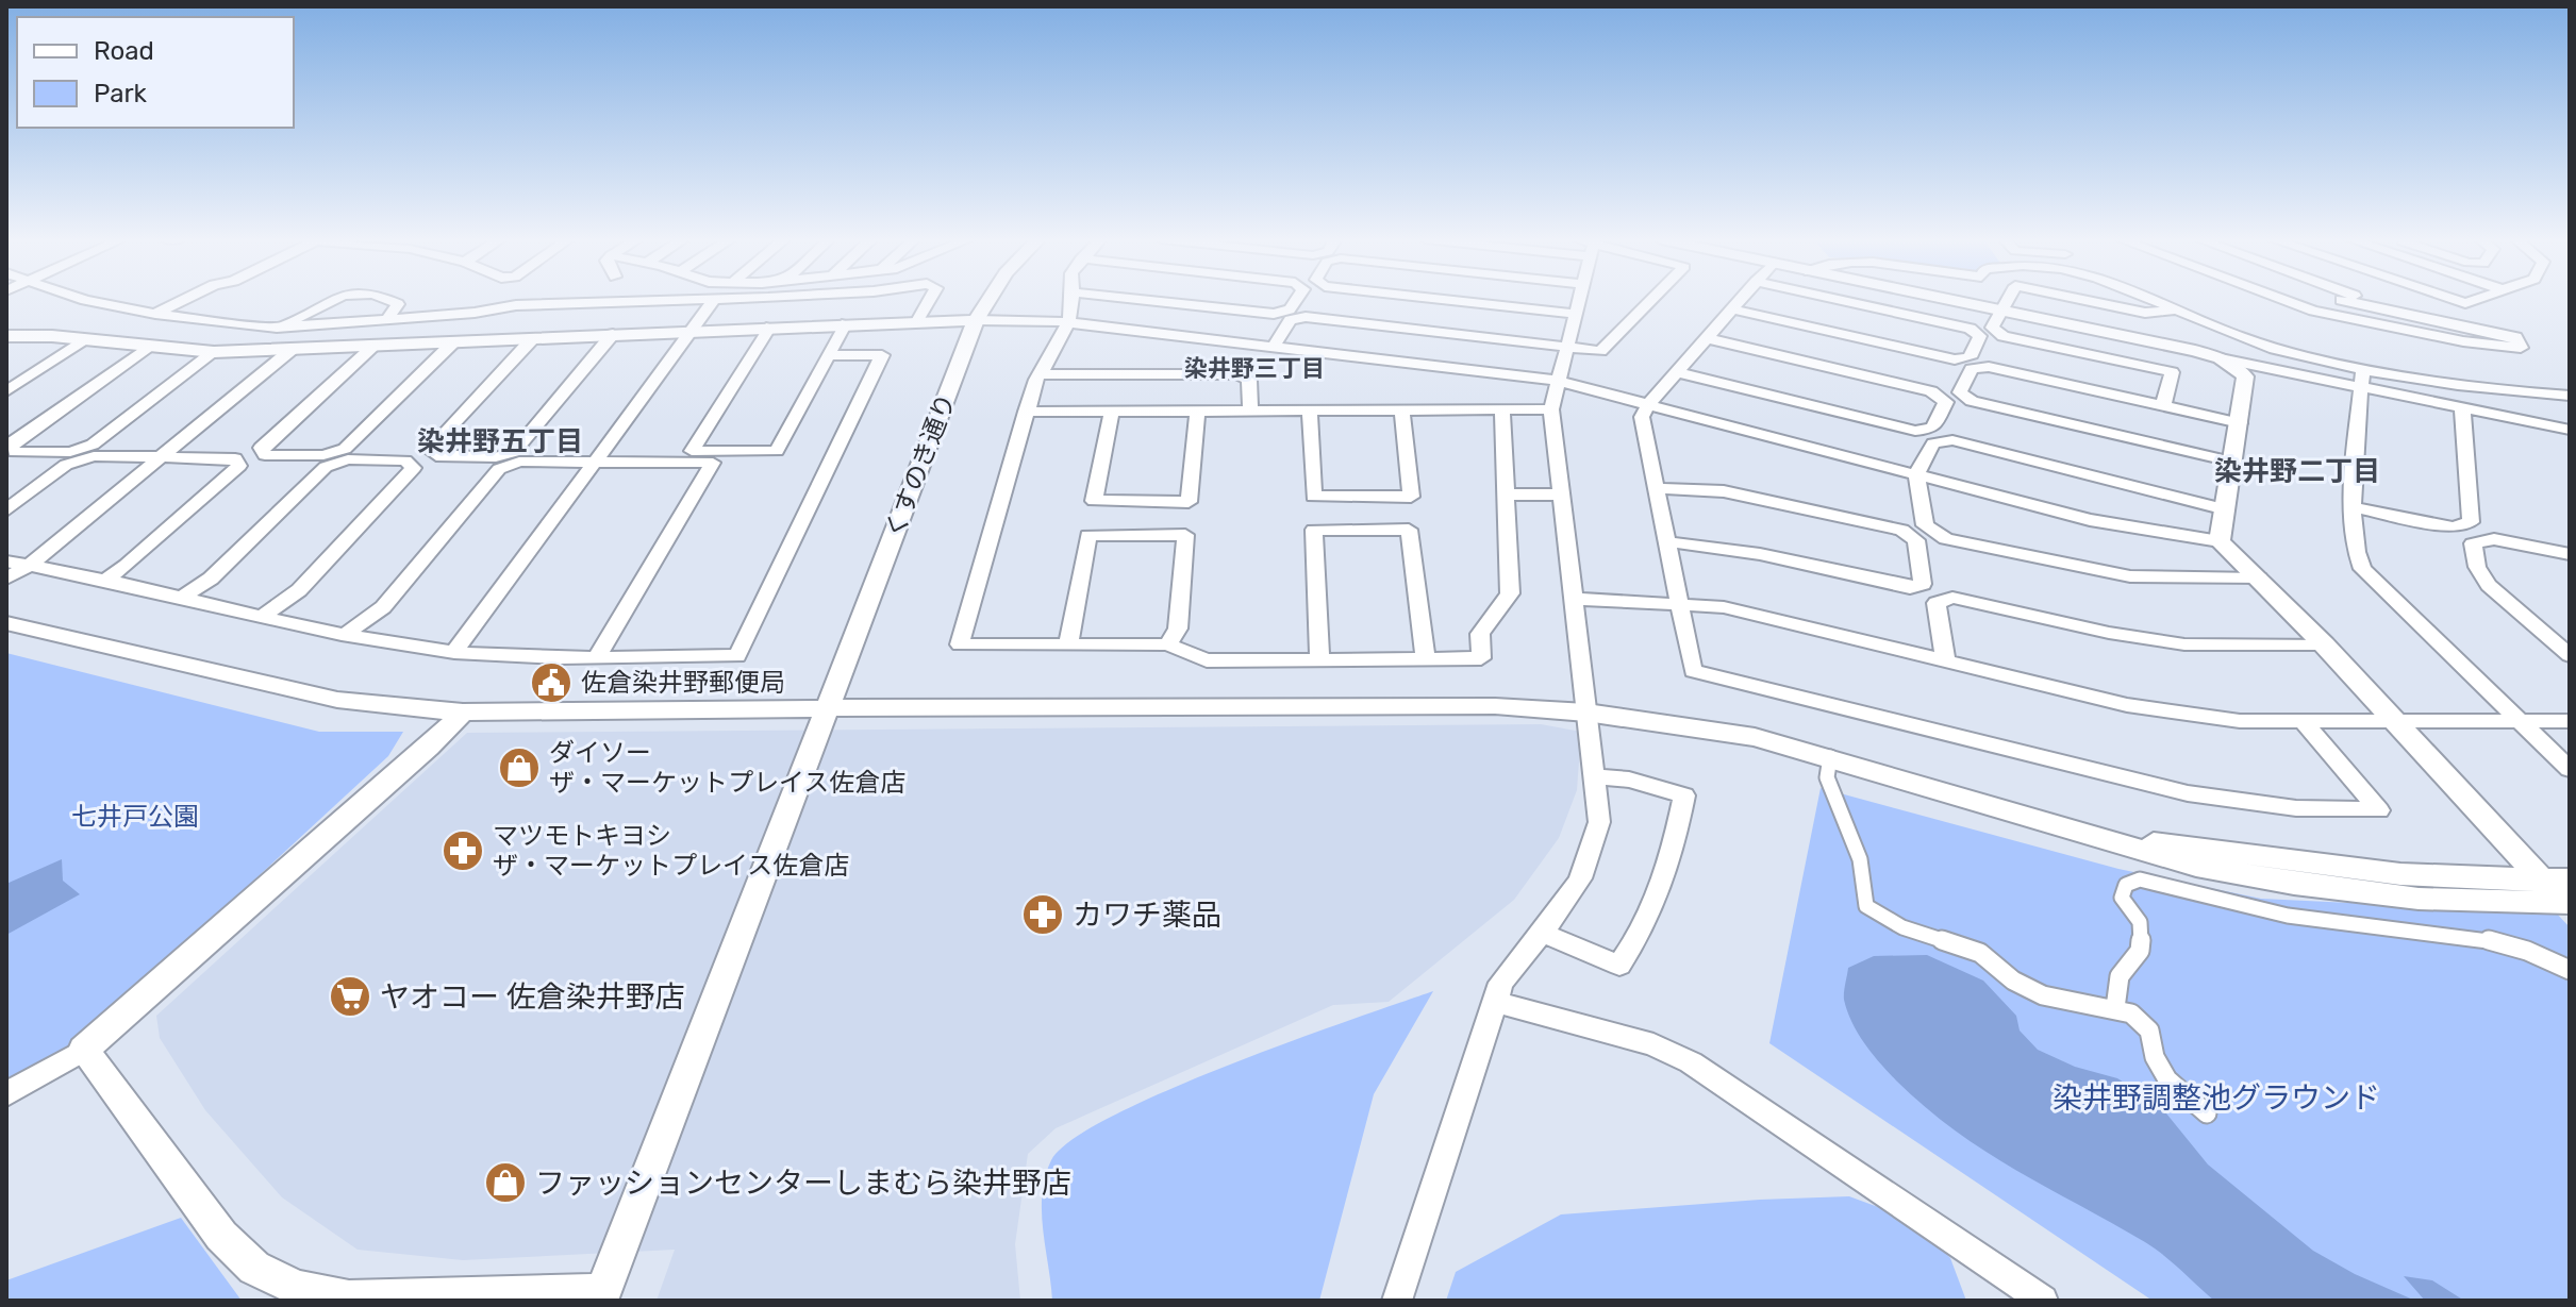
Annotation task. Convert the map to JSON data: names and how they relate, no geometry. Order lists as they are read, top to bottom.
{
  "streets": {
    "street": ["くすのき通り"]
  },
  "districts": ["染井野三丁目", "染井野五丁目", "染井野二丁目"],
  "parks": ["七井戸公園", "染井野調整池グラウンド"],
  "places": {
    "public building": ["佐倉染井野郵便局"],
    "shop": ["ダイソー ザ・マーケットプレイス佐倉店", "ファッションセンターしまむら染井野店"],
    "pharmacy": ["マツモトキヨシ ザ・マーケットプレイス佐倉店", "カワチ薬品"],
    "supermarket": ["ヤオコー 佐倉染井野店"]
  },
  "legend": ["Road", "Park"]
}
